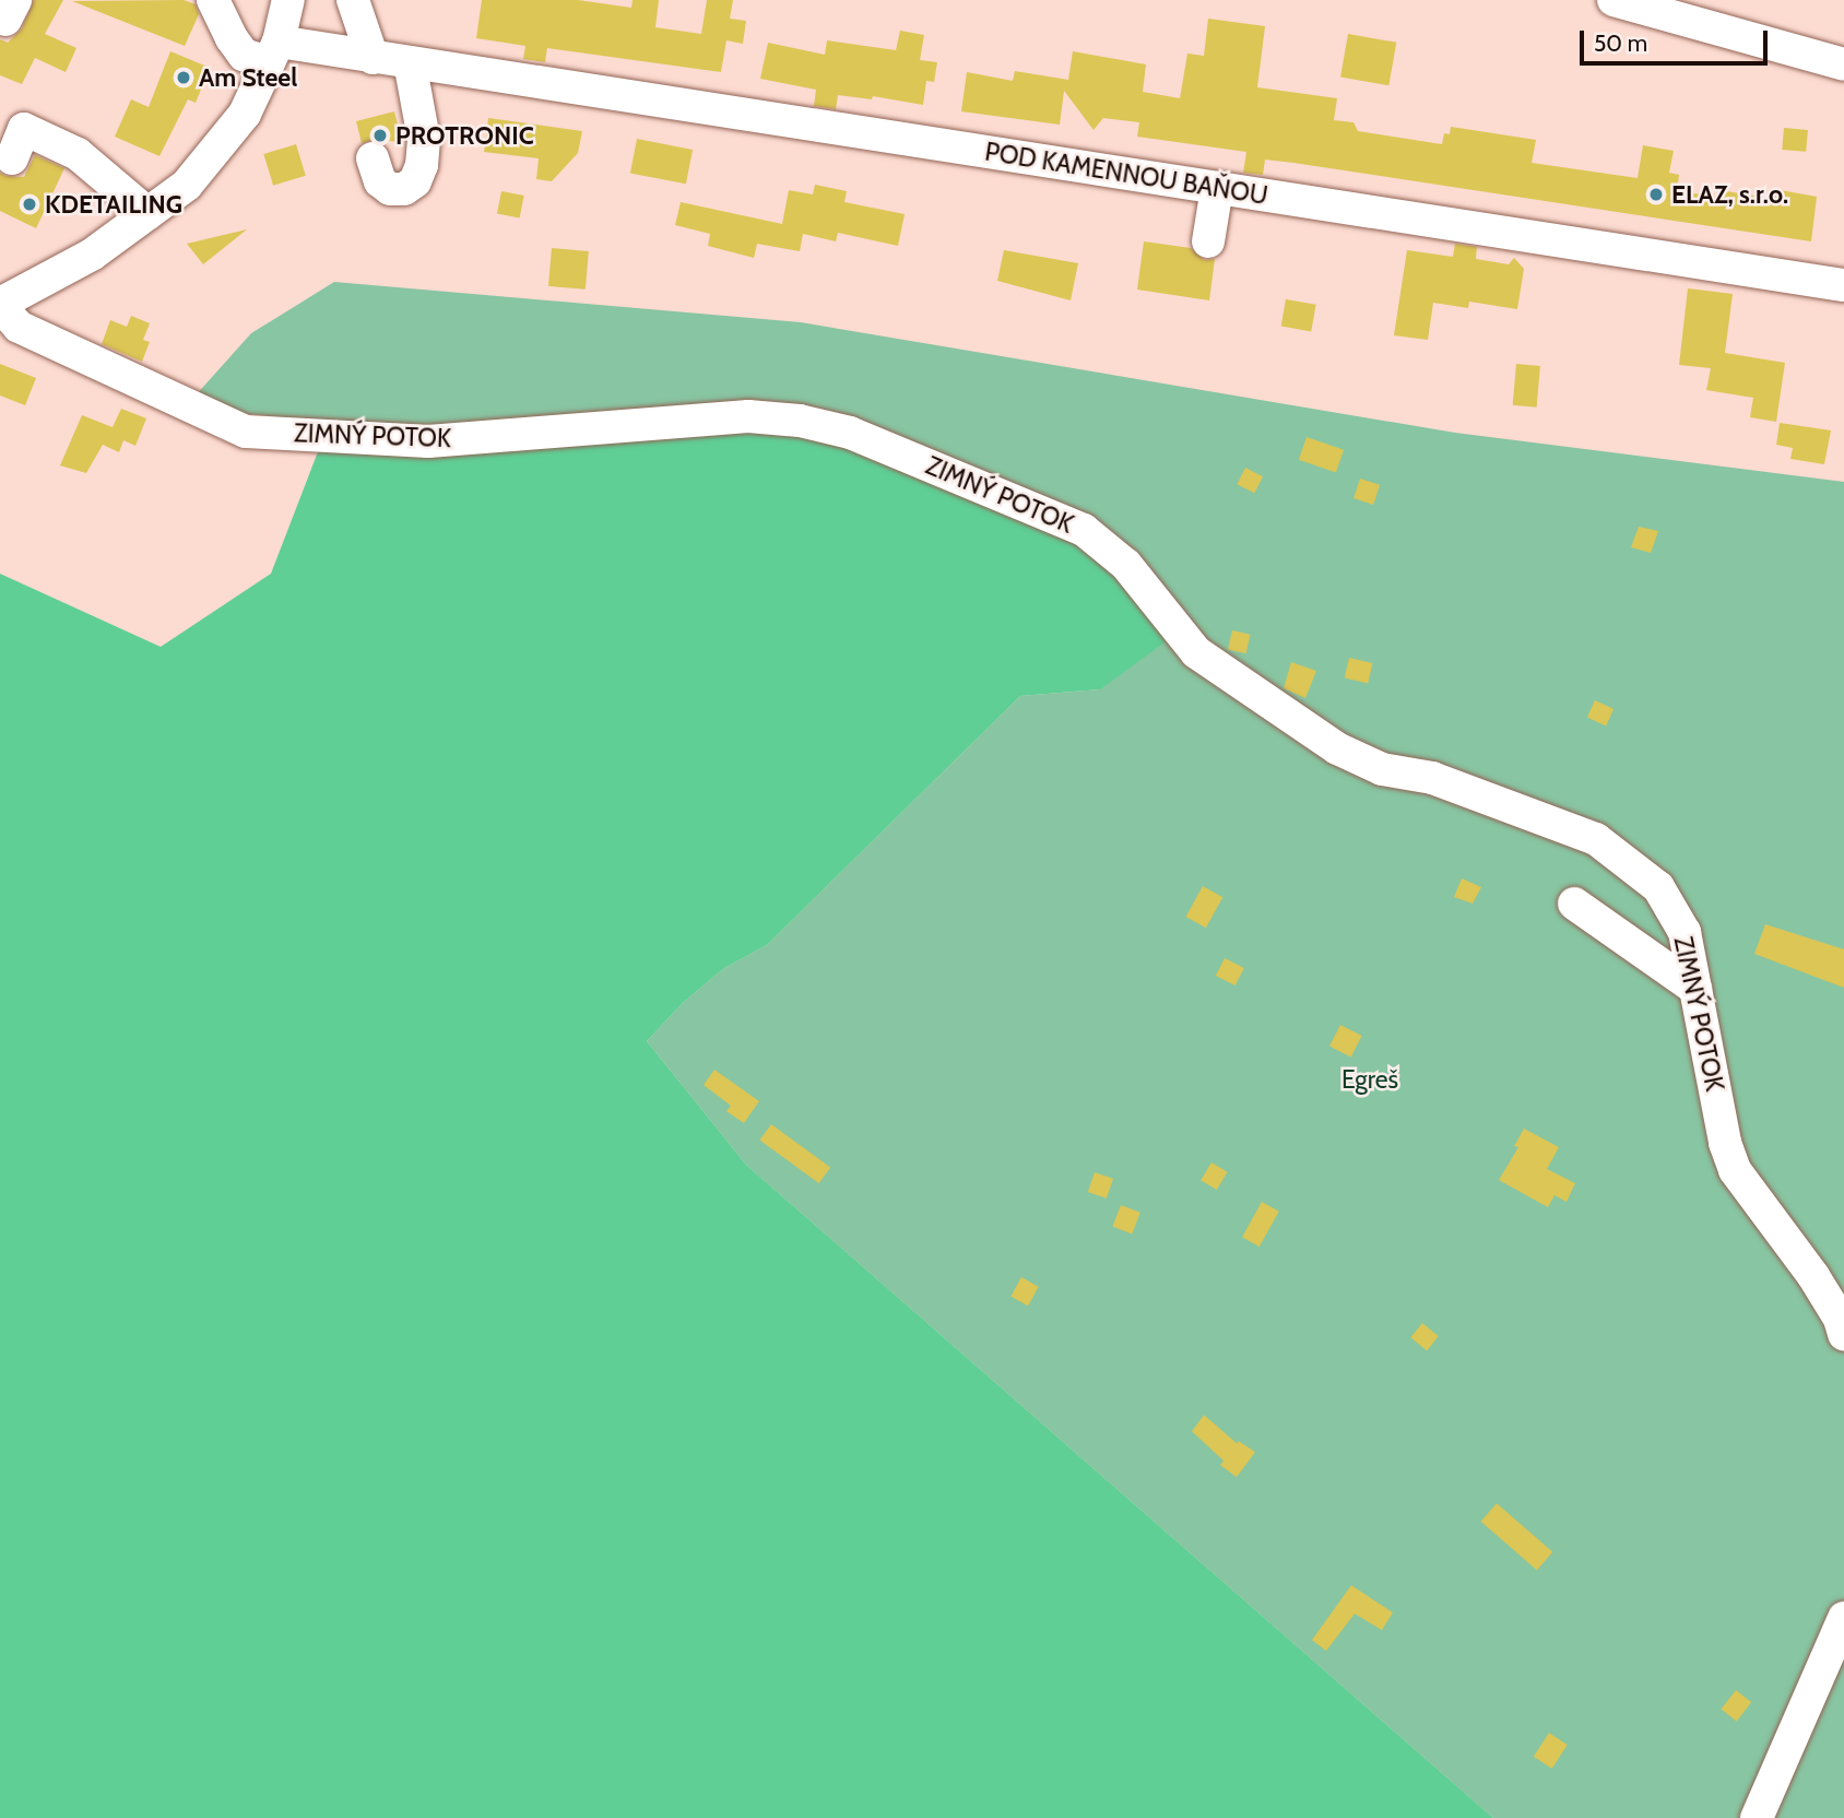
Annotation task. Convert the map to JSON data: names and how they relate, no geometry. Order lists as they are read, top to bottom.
{
  "streets": {
    "street": ["POD KAMENNOU BAŇOU", "ZIMNÝ POTOK"]
  },
  "parks": ["Egreš"],
  "places": [
    "Am Steel",
    "PROTRONIC",
    "ELAZ, s.r.o.",
    "KDETAILING"
  ],
  "scale_bar": "50 m"
}
